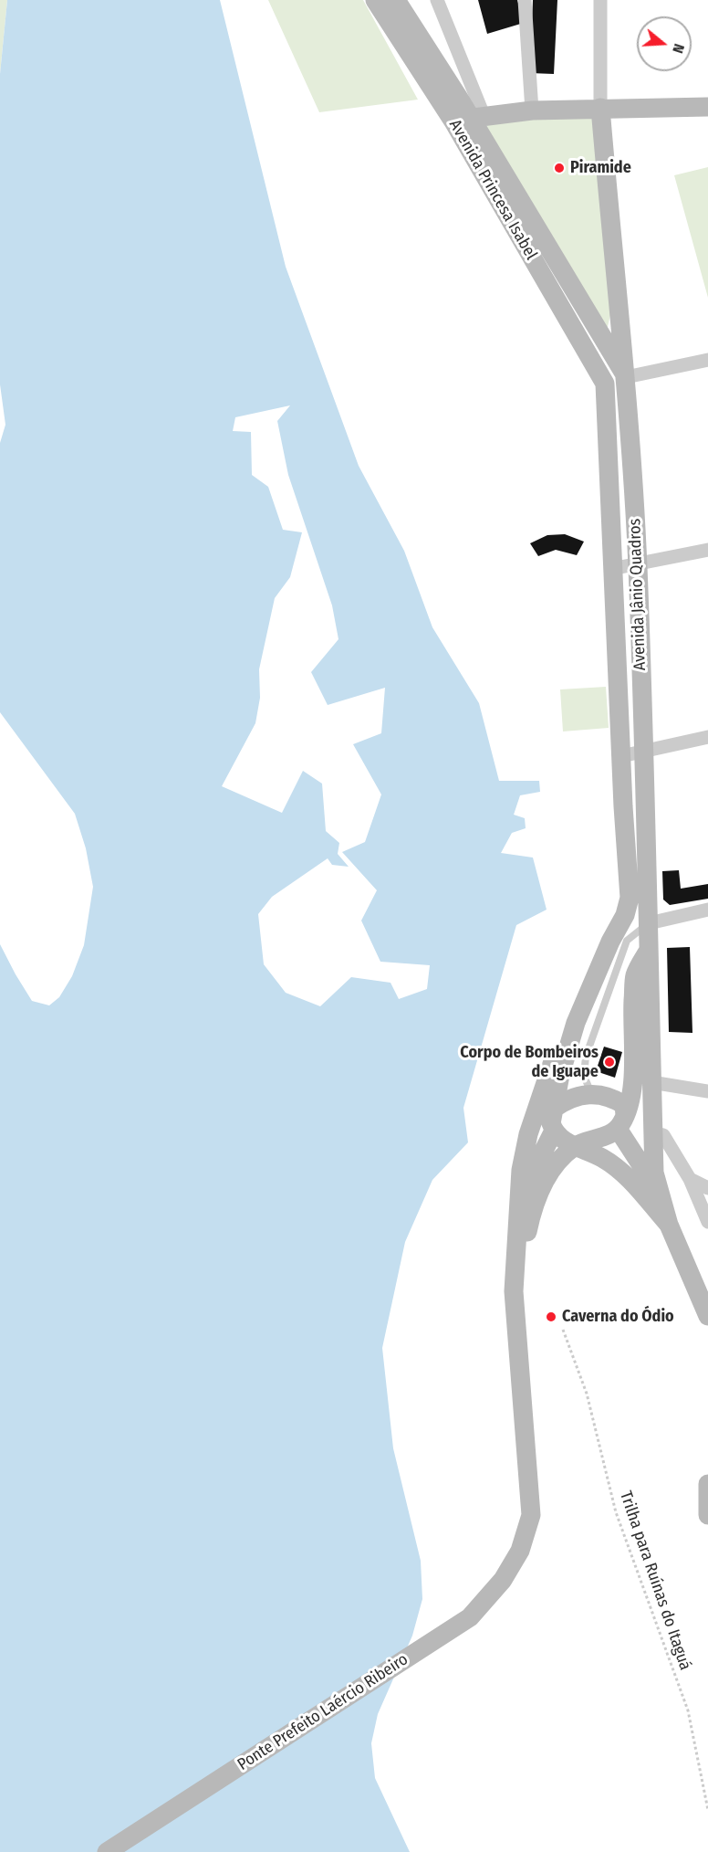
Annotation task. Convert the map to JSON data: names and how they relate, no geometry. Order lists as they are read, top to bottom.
{
  "streets": {
    "main road": ["Avenida Princesa Isabel", "Avenida Jânio Quadros", "Ponte Prefeito Laércio Ribeiro"],
    "path": ["Trilha para Ruínas do Itaguá"]
  },
  "crossings": [
    ["Avenida Princesa Isabel", "Avenida Jânio Quadros"]
  ],
  "places": ["Piramide", "Corpo de Bombeiros de Iguape", "Caverna do Ódio"],
  "north": "right"
}
